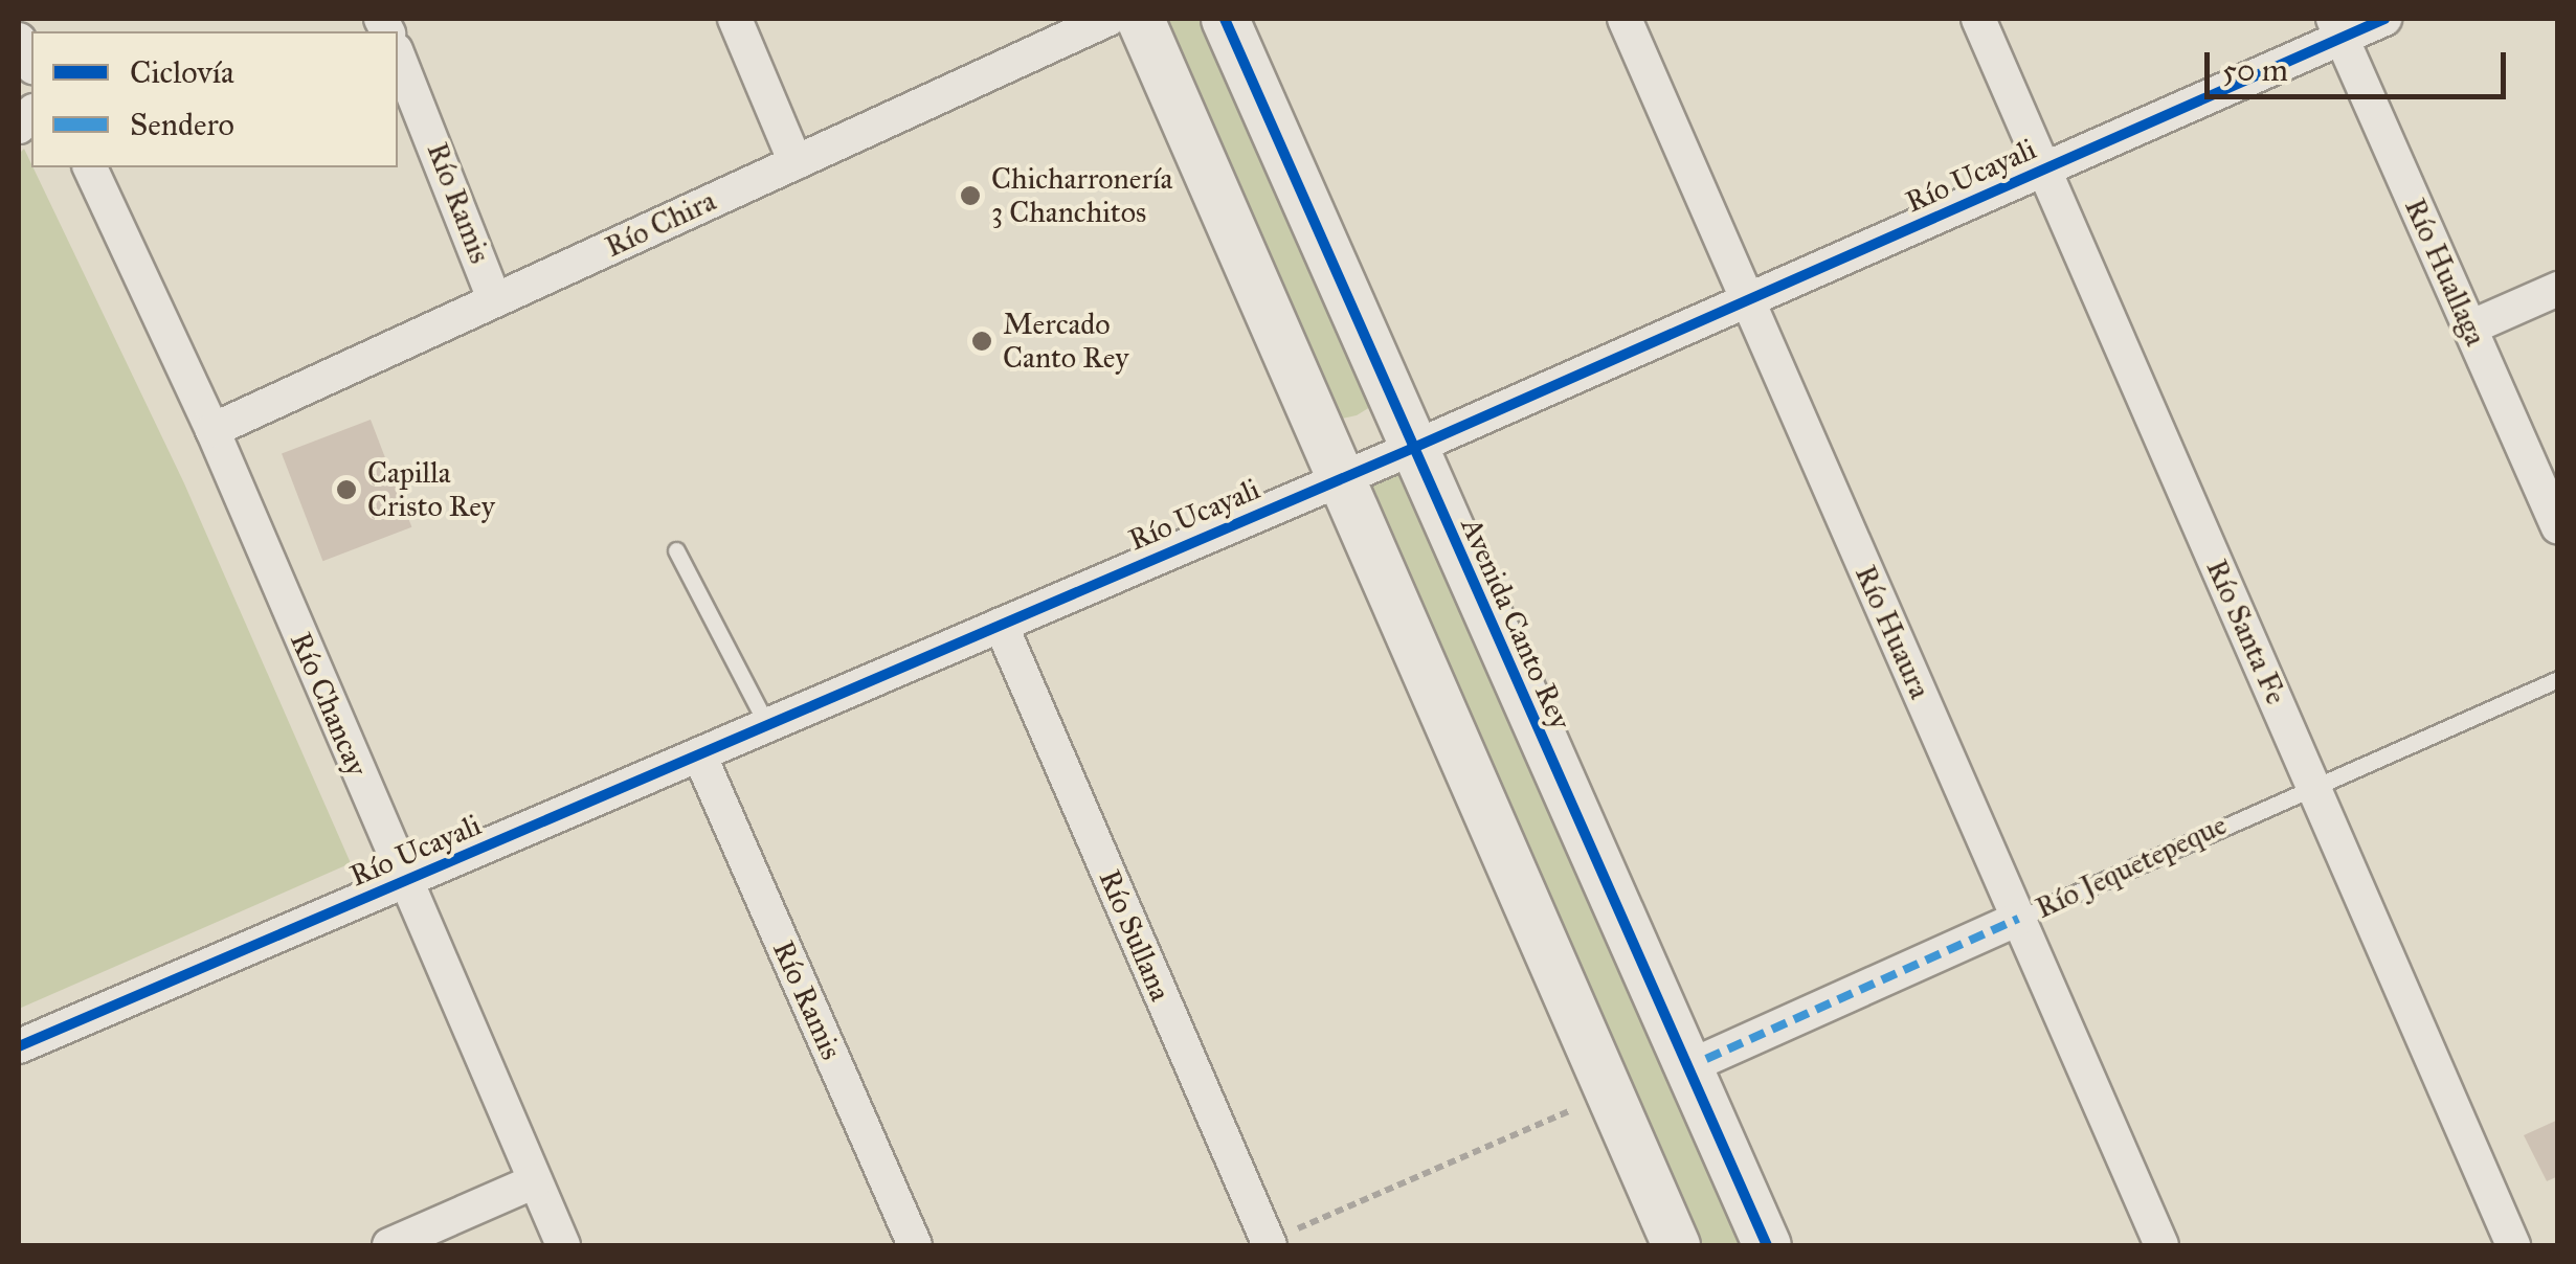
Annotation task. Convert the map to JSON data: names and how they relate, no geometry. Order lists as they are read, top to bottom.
{
  "streets": {
    "street": [
      "Río Ucayali",
      "Río Ramis",
      "Río Chira",
      "Río Huallaga",
      "Avenida Canto Rey",
      "Río Huaura",
      "Río Santa Fe",
      "Río Chancay",
      "Río Jequetepeque",
      "Río Sullana"
    ]
  },
  "crossings": [
    ["Río Ucayali", "Río Ramis"],
    ["Río Ucayali", "Río Huallaga"],
    ["Río Ucayali", "Avenida Canto Rey"],
    ["Río Ucayali", "Río Huaura"],
    ["Río Ucayali", "Río Santa Fe"],
    ["Río Ucayali", "Río Chancay"],
    ["Río Ucayali", "Río Sullana"],
    ["Río Ramis", "Río Chira"],
    ["Río Chira", "Río Chancay"],
    ["Río Huaura", "Río Jequetepeque"],
    ["Río Santa Fe", "Río Jequetepeque"]
  ],
  "places": ["Chicharronería 3 Chanchitos", "Mercado Canto Rey", "Capilla Cristo Rey"],
  "legend": ["Ciclovía", "Sendero"],
  "scale_bar": "50 m"
}
